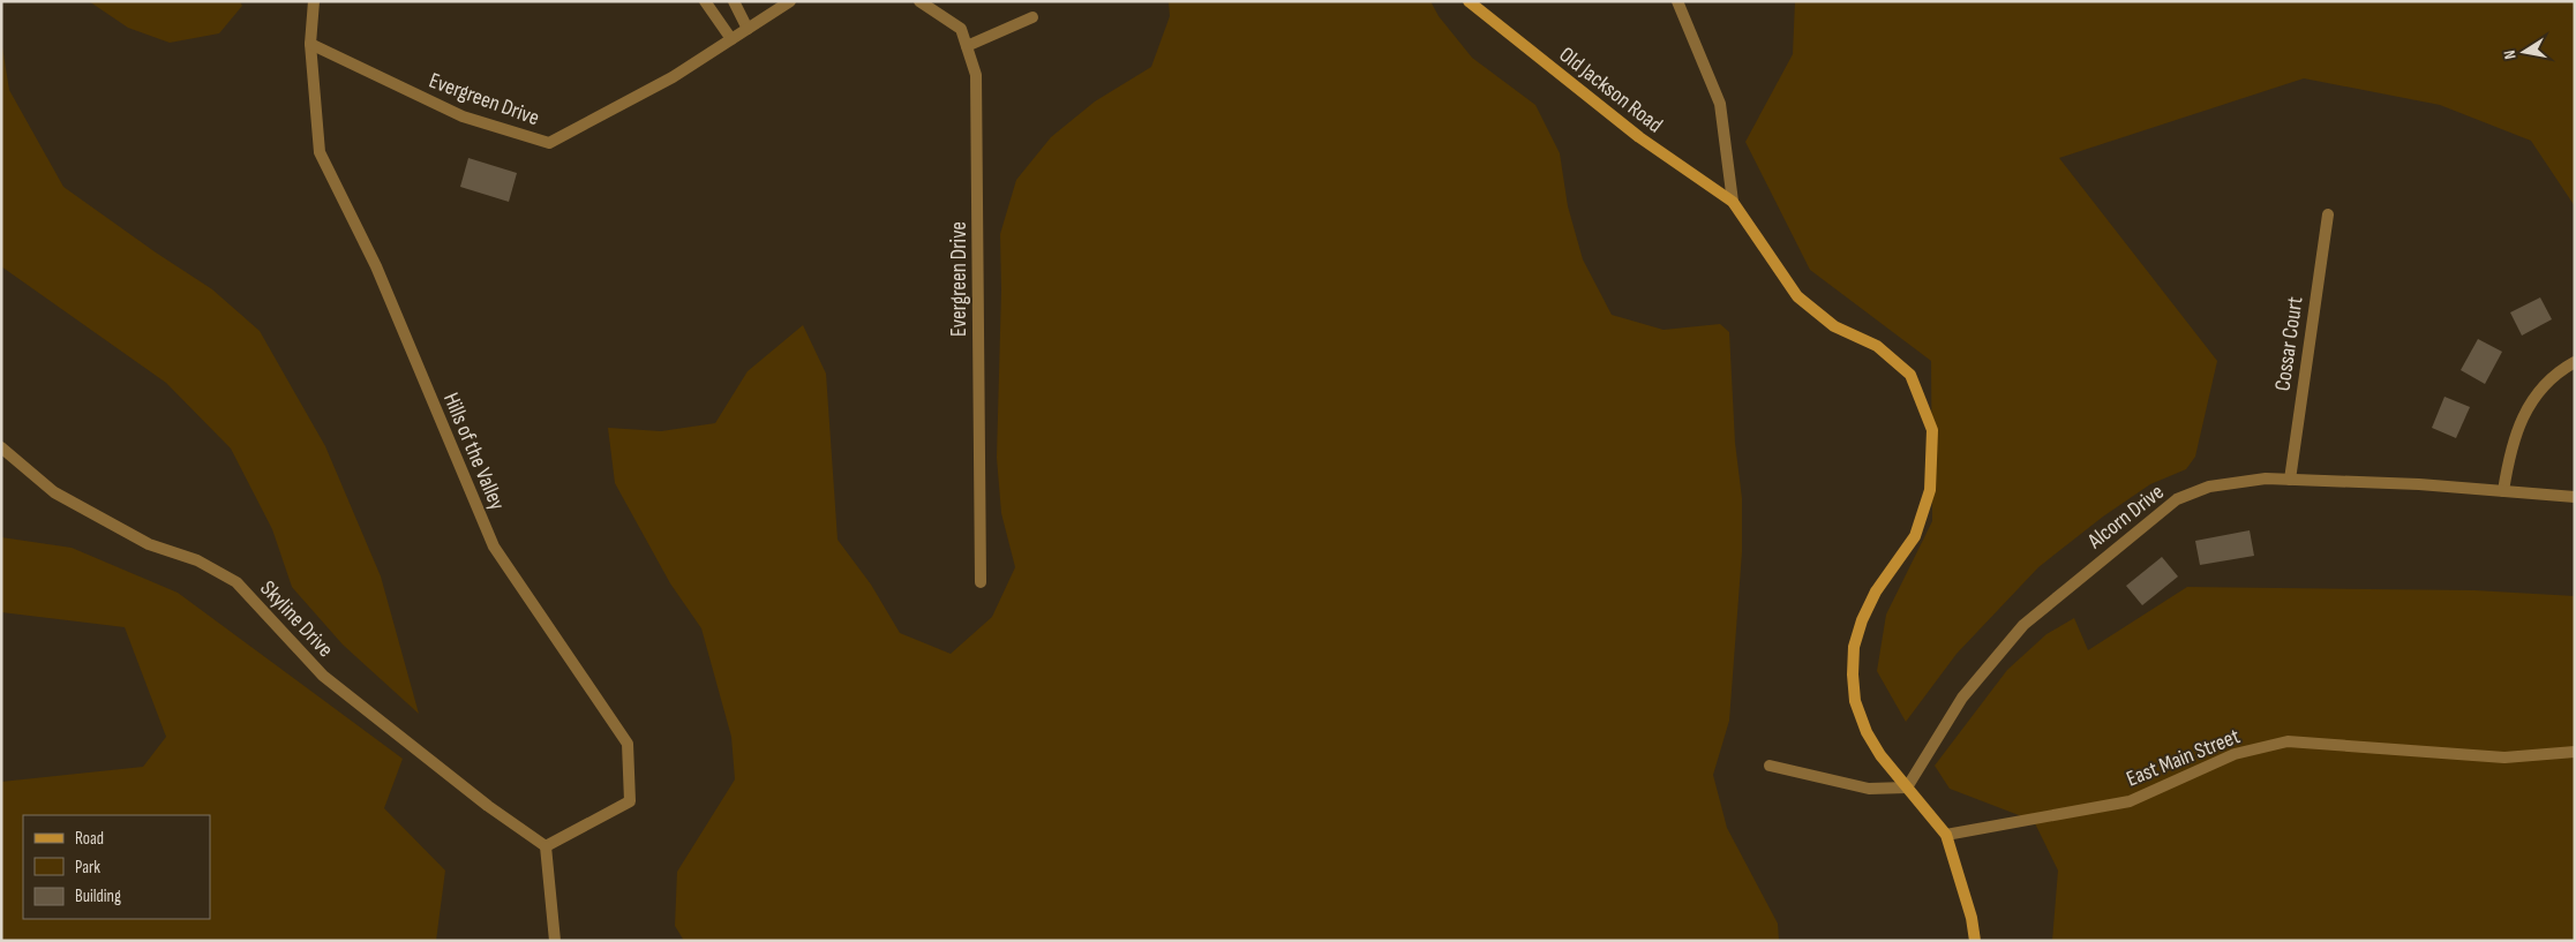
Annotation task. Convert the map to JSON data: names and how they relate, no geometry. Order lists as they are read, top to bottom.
{
  "streets": {
    "street": [
      "Old Jackson Road",
      "Evergreen Drive",
      "Cossar Court",
      "Hills of the Valley",
      "Alcorn Drive",
      "Skyline Drive",
      "East Main Street"
    ]
  },
  "crossings": [
    ["Evergreen Drive", "Hills of the Valley"],
    ["Cossar Court", "Alcorn Drive"],
    ["Hills of the Valley", "Skyline Drive"]
  ],
  "legend": ["Road", "Park", "Building"],
  "north": "left"
}
